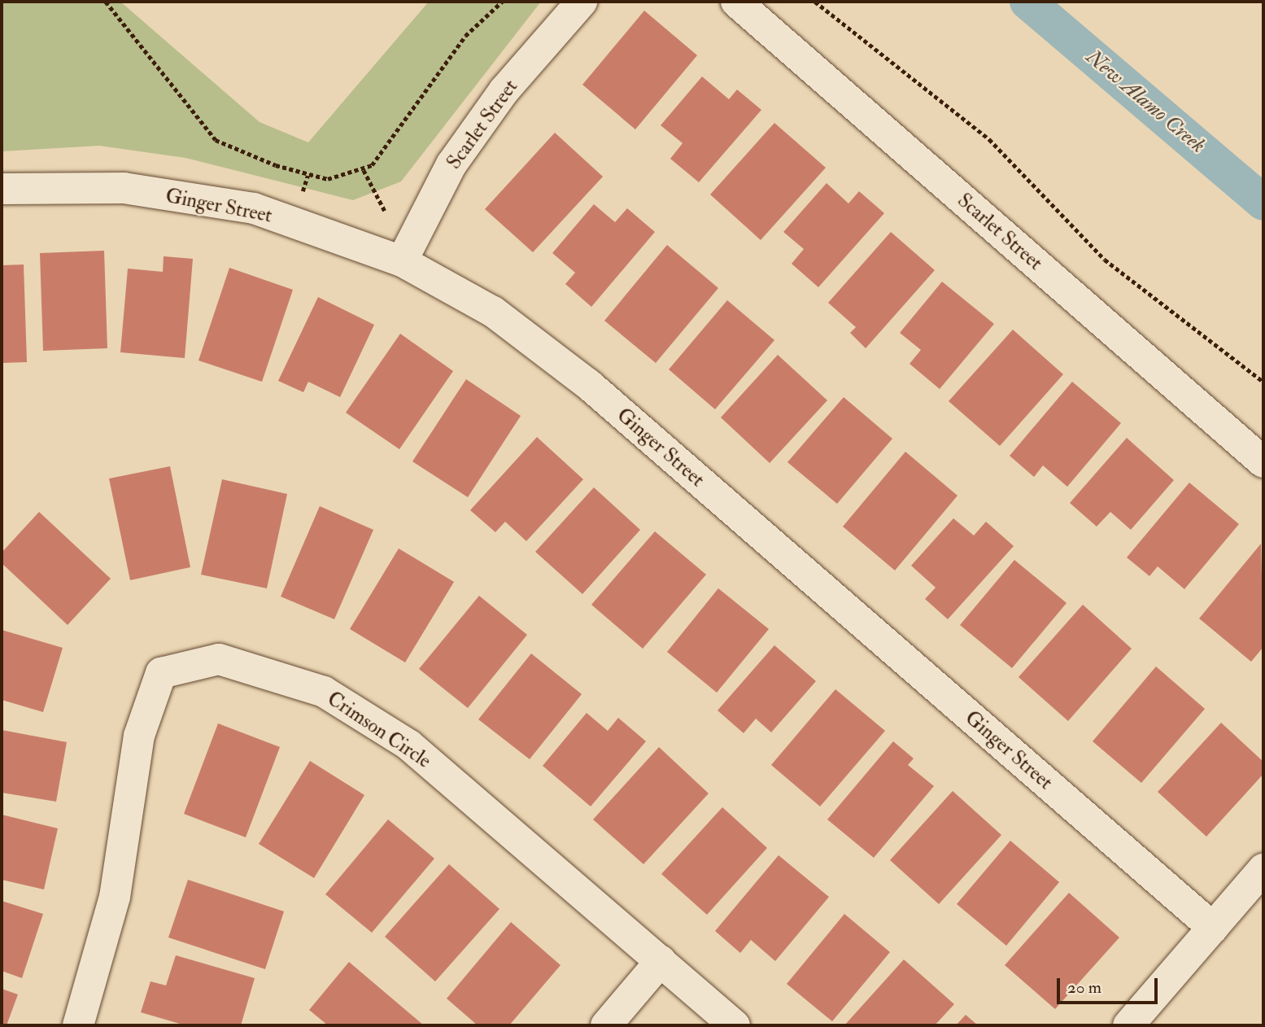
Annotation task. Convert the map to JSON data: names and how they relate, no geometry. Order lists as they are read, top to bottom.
{
  "streets": {
    "street": ["Scarlet Street", "Ginger Street", "Crimson Circle"]
  },
  "crossings": [
    ["Scarlet Street", "Ginger Street"]
  ],
  "water": ["New Alamo Creek"],
  "scale_bar": "20 m"
}
